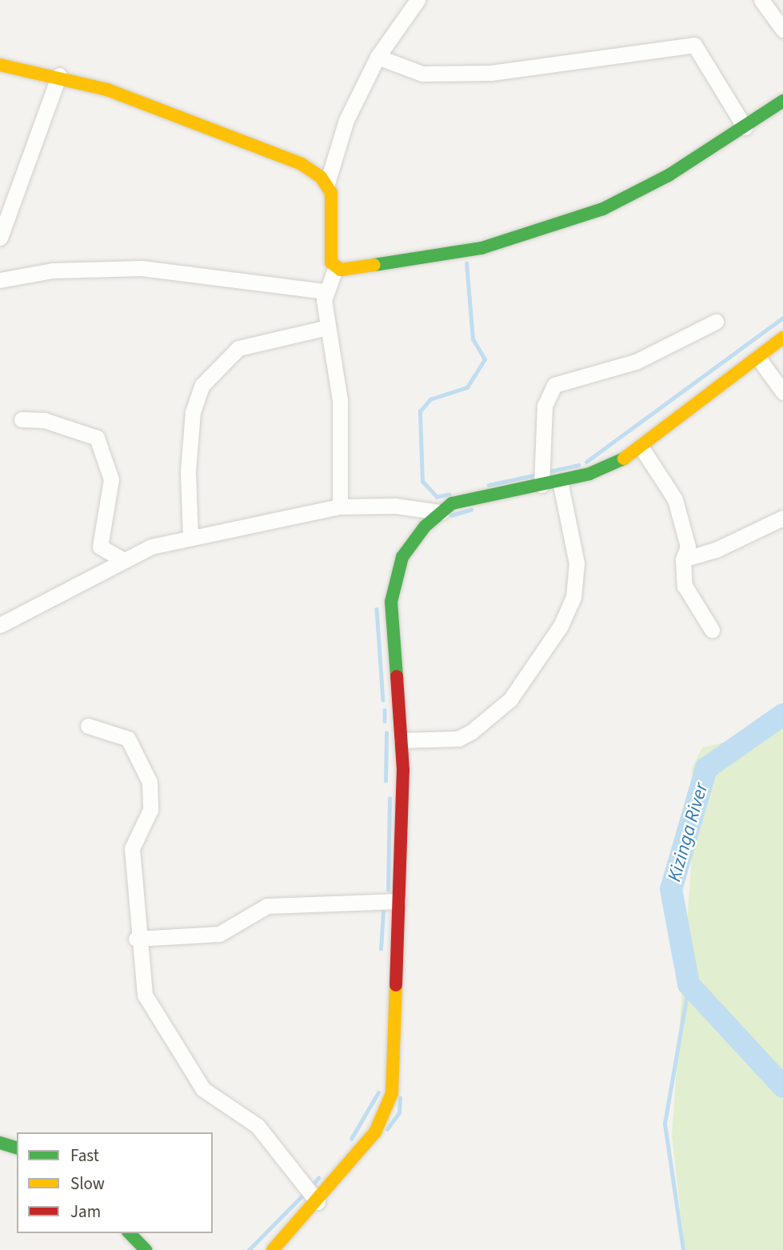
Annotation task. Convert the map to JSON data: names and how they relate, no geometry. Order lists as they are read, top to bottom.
{
  "water": ["Kizinga River"],
  "legend": ["Fast", "Slow", "Jam"]
}
